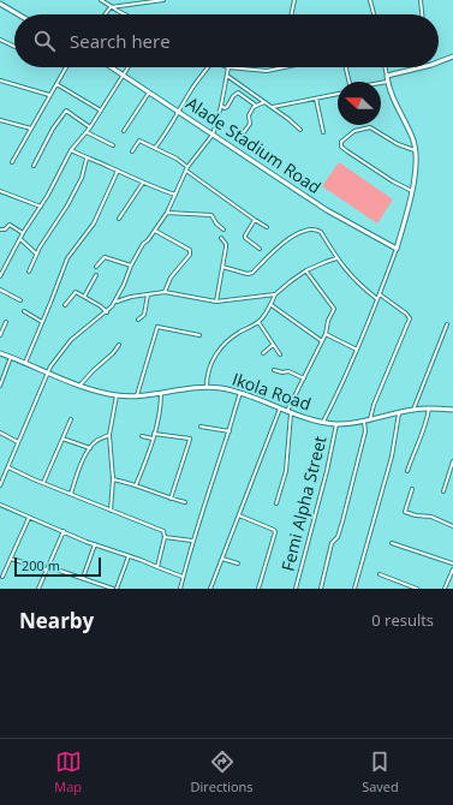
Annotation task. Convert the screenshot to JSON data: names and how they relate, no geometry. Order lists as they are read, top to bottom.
{
  "streets": {
    "street": ["Alade Stadium Road", "Ikola Road", "Femi Alpha Street"]
  },
  "crossings": [
    ["Ikola Road", "Femi Alpha Street"]
  ],
  "scale_bar": "200 m",
  "north": "left",
  "page": {
    "search": "Search here",
    "scale": "200 m",
    "heading": ["Nearby", "0 results"],
    "nav": ["Map", "Directions", "Saved"]
  }
}
